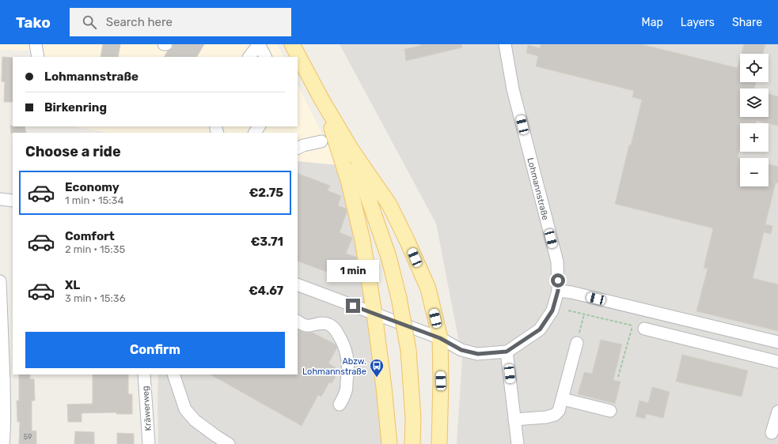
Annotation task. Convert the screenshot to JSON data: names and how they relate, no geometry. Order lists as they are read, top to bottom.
{
  "streets": {
    "street": ["Lohmannstraße", "Kräwerweg"]
  },
  "places": {
    "bus stop": ["Abzw. Lohmannstraße"]
  },
  "house_numbers": ["59"],
  "page": {
    "header": "Tako",
    "search": "Search here",
    "nav": ["Map", "Layers", "Share"],
    "map_buttons": ["+", "−"],
    "banner": ["Lohmannstraße", "Birkenring"],
    "heading": "Choose a ride",
    "list": [
      {
        "name": "Economy",
        "note": "1 min · 15:34",
        "value": "€2.75"
      },
      {
        "name": "Comfort",
        "note": "2 min · 15:35",
        "value": "€3.71"
      },
      {
        "name": "XL",
        "note": "3 min · 15:36",
        "value": "€4.67"
      }
    ],
    "bubble": "1 min",
    "buttons": "Confirm"
  }
}
